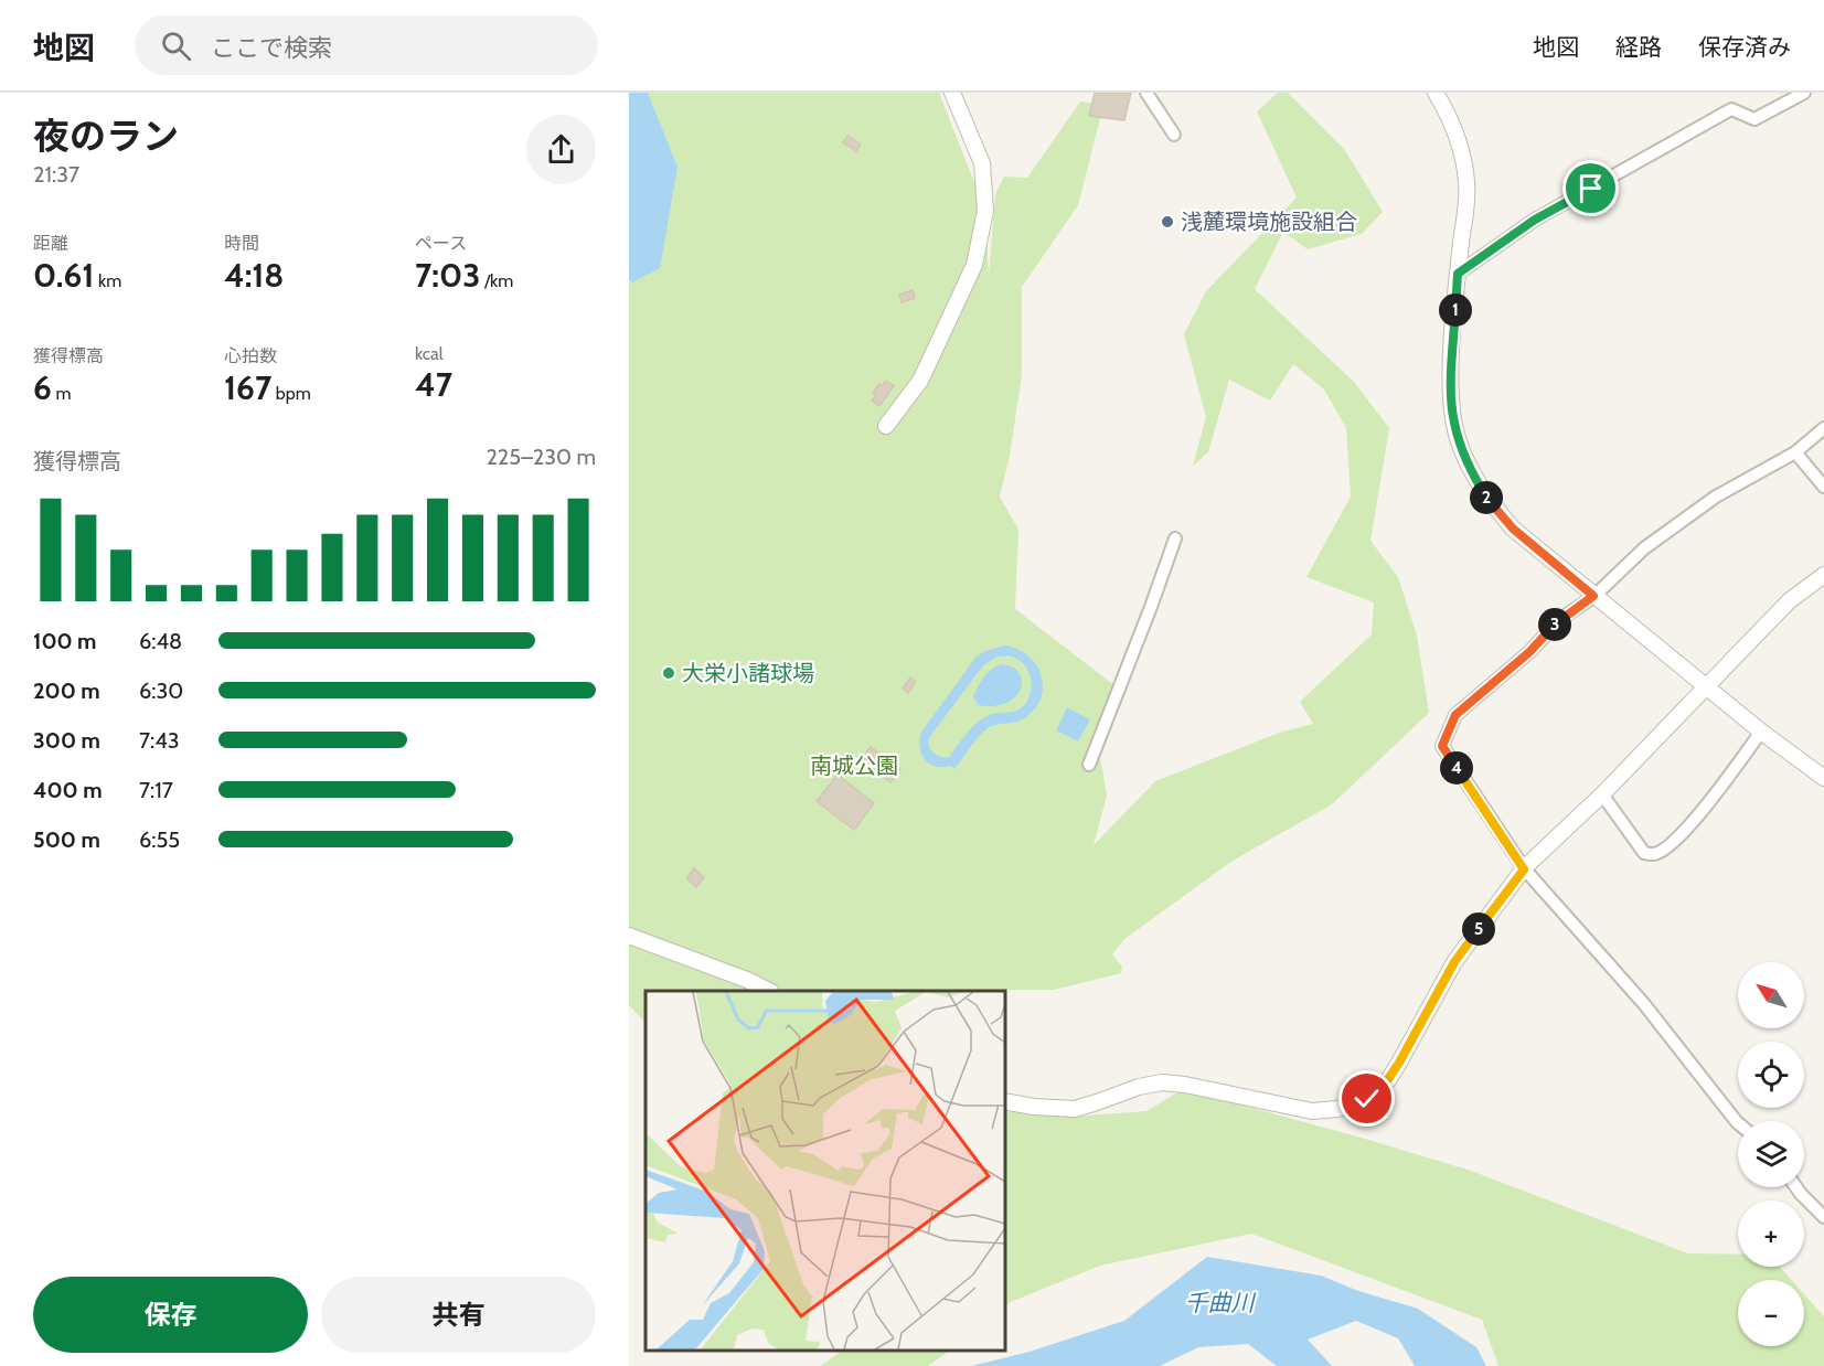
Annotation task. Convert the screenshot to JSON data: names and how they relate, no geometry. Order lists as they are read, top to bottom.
{
  "water": ["千曲川"],
  "parks": ["南城公園"],
  "places": ["浅麓環境施設組合", "大栄小諸球場"],
  "north": "top left",
  "page": {
    "header": "地図",
    "search": "ここで検索",
    "nav": ["地図", "経路", "保存済み"],
    "heading": ["夜のラン", "21:37"],
    "stats": [
      ["距離", "0.61 km"],
      ["時間", "4:18"],
      ["ペース", "7:03 /km"],
      ["獲得標高", "6 m"],
      ["心拍数", "167 bpm"],
      ["kcal", "47"]
    ],
    "pins": [
      "1",
      "2",
      "3",
      "4",
      "5"
    ],
    "chart": ["獲得標高", "225–230 m"],
    "list": [
      {
        "name": "100 m",
        "note": "6:48"
      },
      {
        "name": "200 m",
        "note": "6:30"
      },
      {
        "name": "300 m",
        "note": "7:43"
      },
      {
        "name": "400 m",
        "note": "7:17"
      },
      {
        "name": "500 m",
        "note": "6:55"
      }
    ],
    "map_buttons": ["+", "−"],
    "buttons": ["保存", "共有"]
  }
}
